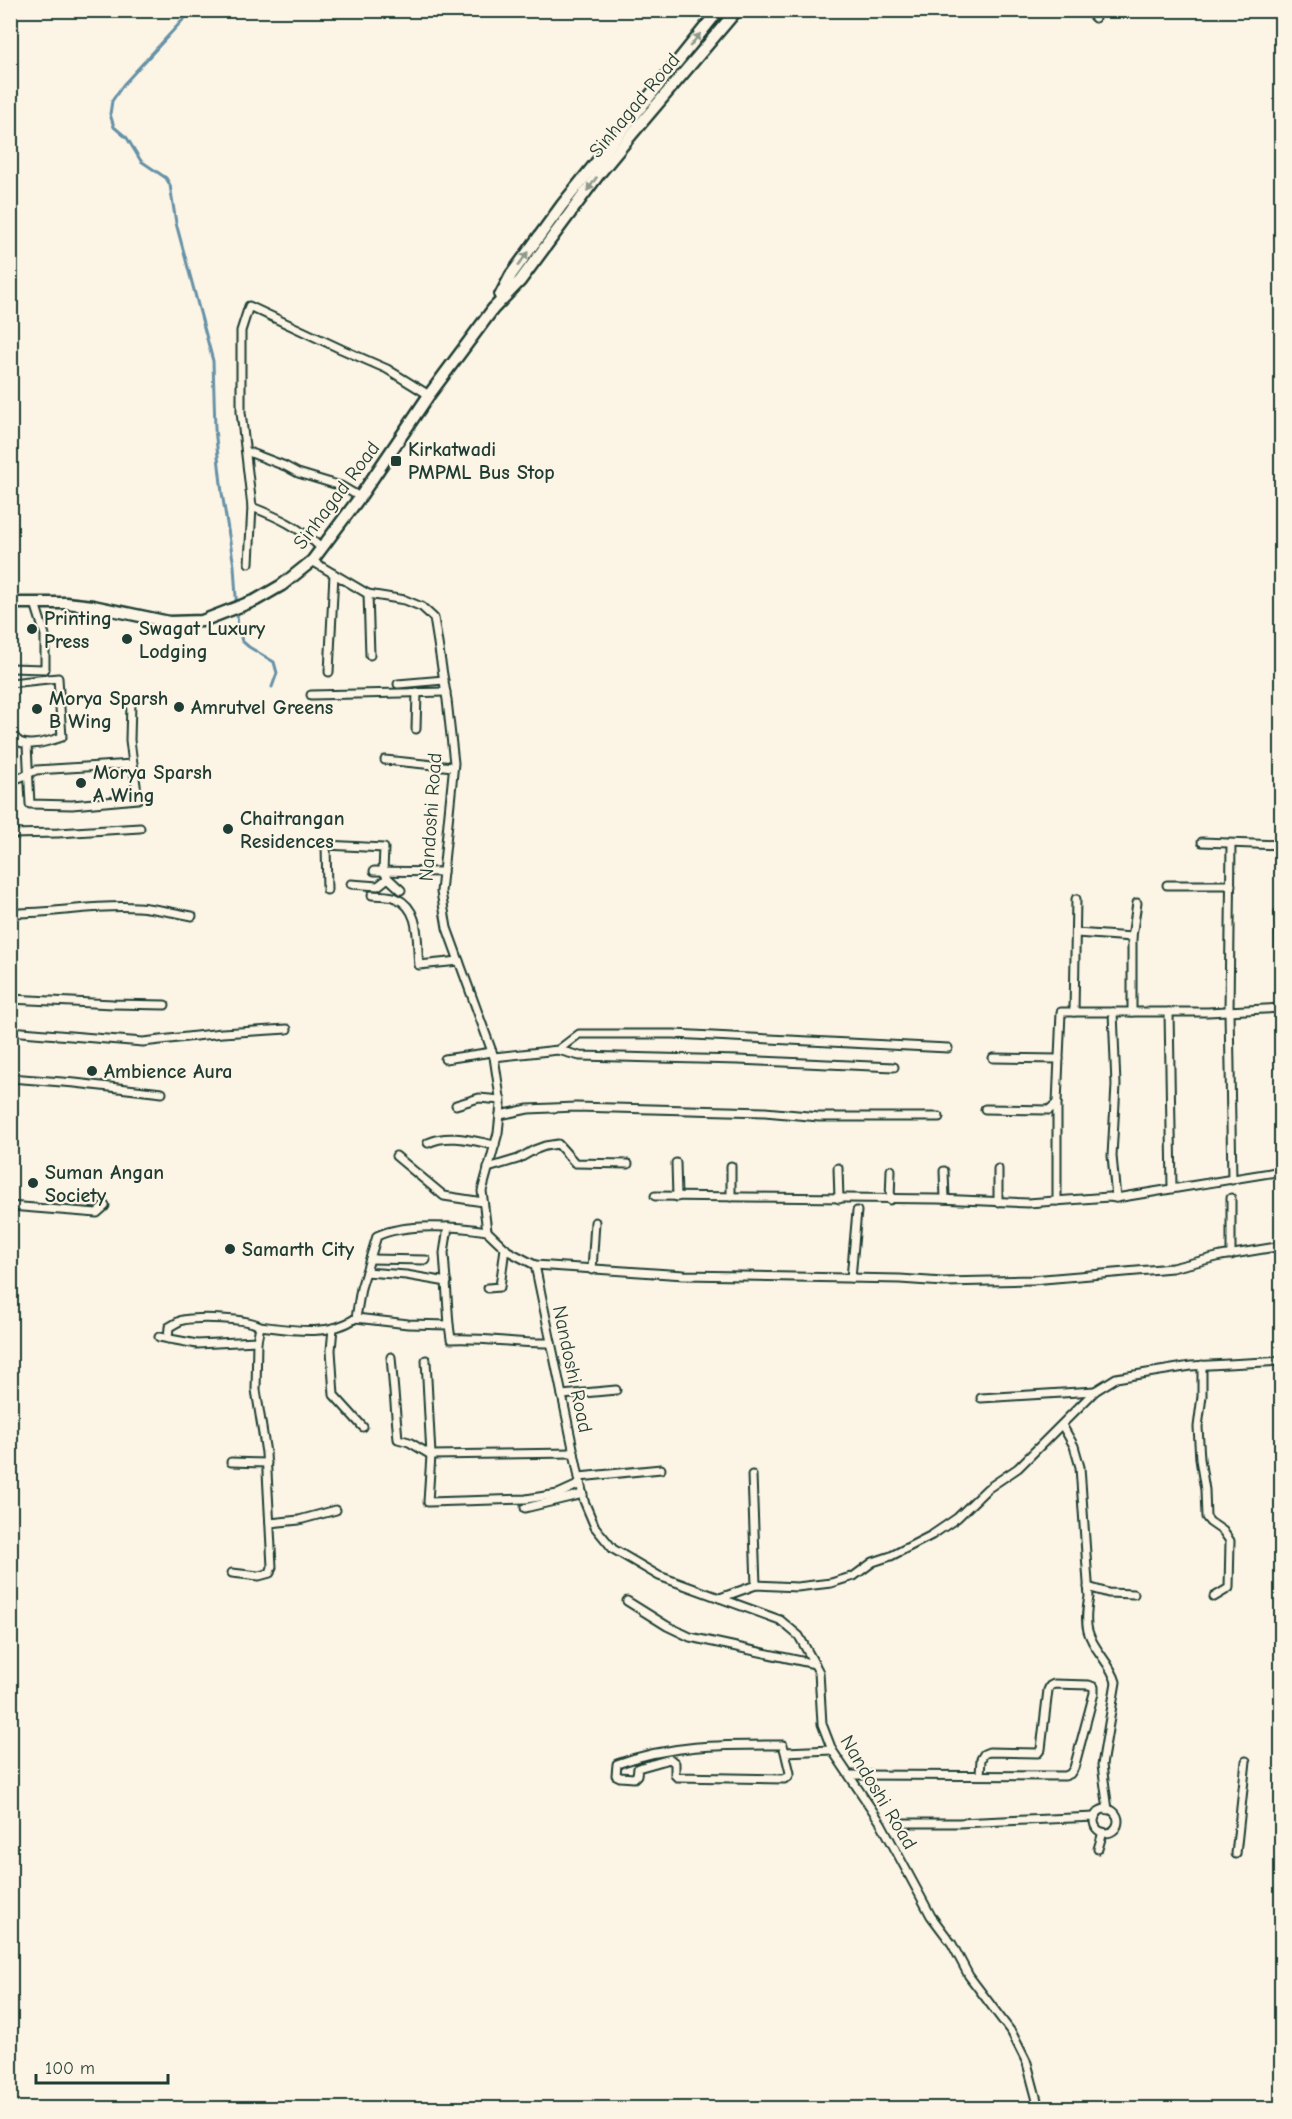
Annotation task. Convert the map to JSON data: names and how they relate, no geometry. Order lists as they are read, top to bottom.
{
  "streets": {
    "main road": ["Sinhagad Road"],
    "street": ["Nandoshi Road"]
  },
  "crossings": [
    ["Sinhagad Road", "Nandoshi Road"]
  ],
  "places": {
    "transit": ["Kirkatwadi PMPML Bus Stop"],
    "other": [
      "Printing Press",
      "Swagat Luxury Lodging",
      "Amrutvel Greens",
      "Morya Sparsh B Wing",
      "Morya Sparsh A Wing",
      "Chaitrangan Residences",
      "Ambience Aura",
      "Suman Angan Society",
      "Samarth City"
    ]
  },
  "scale_bar": "100 m"
}
